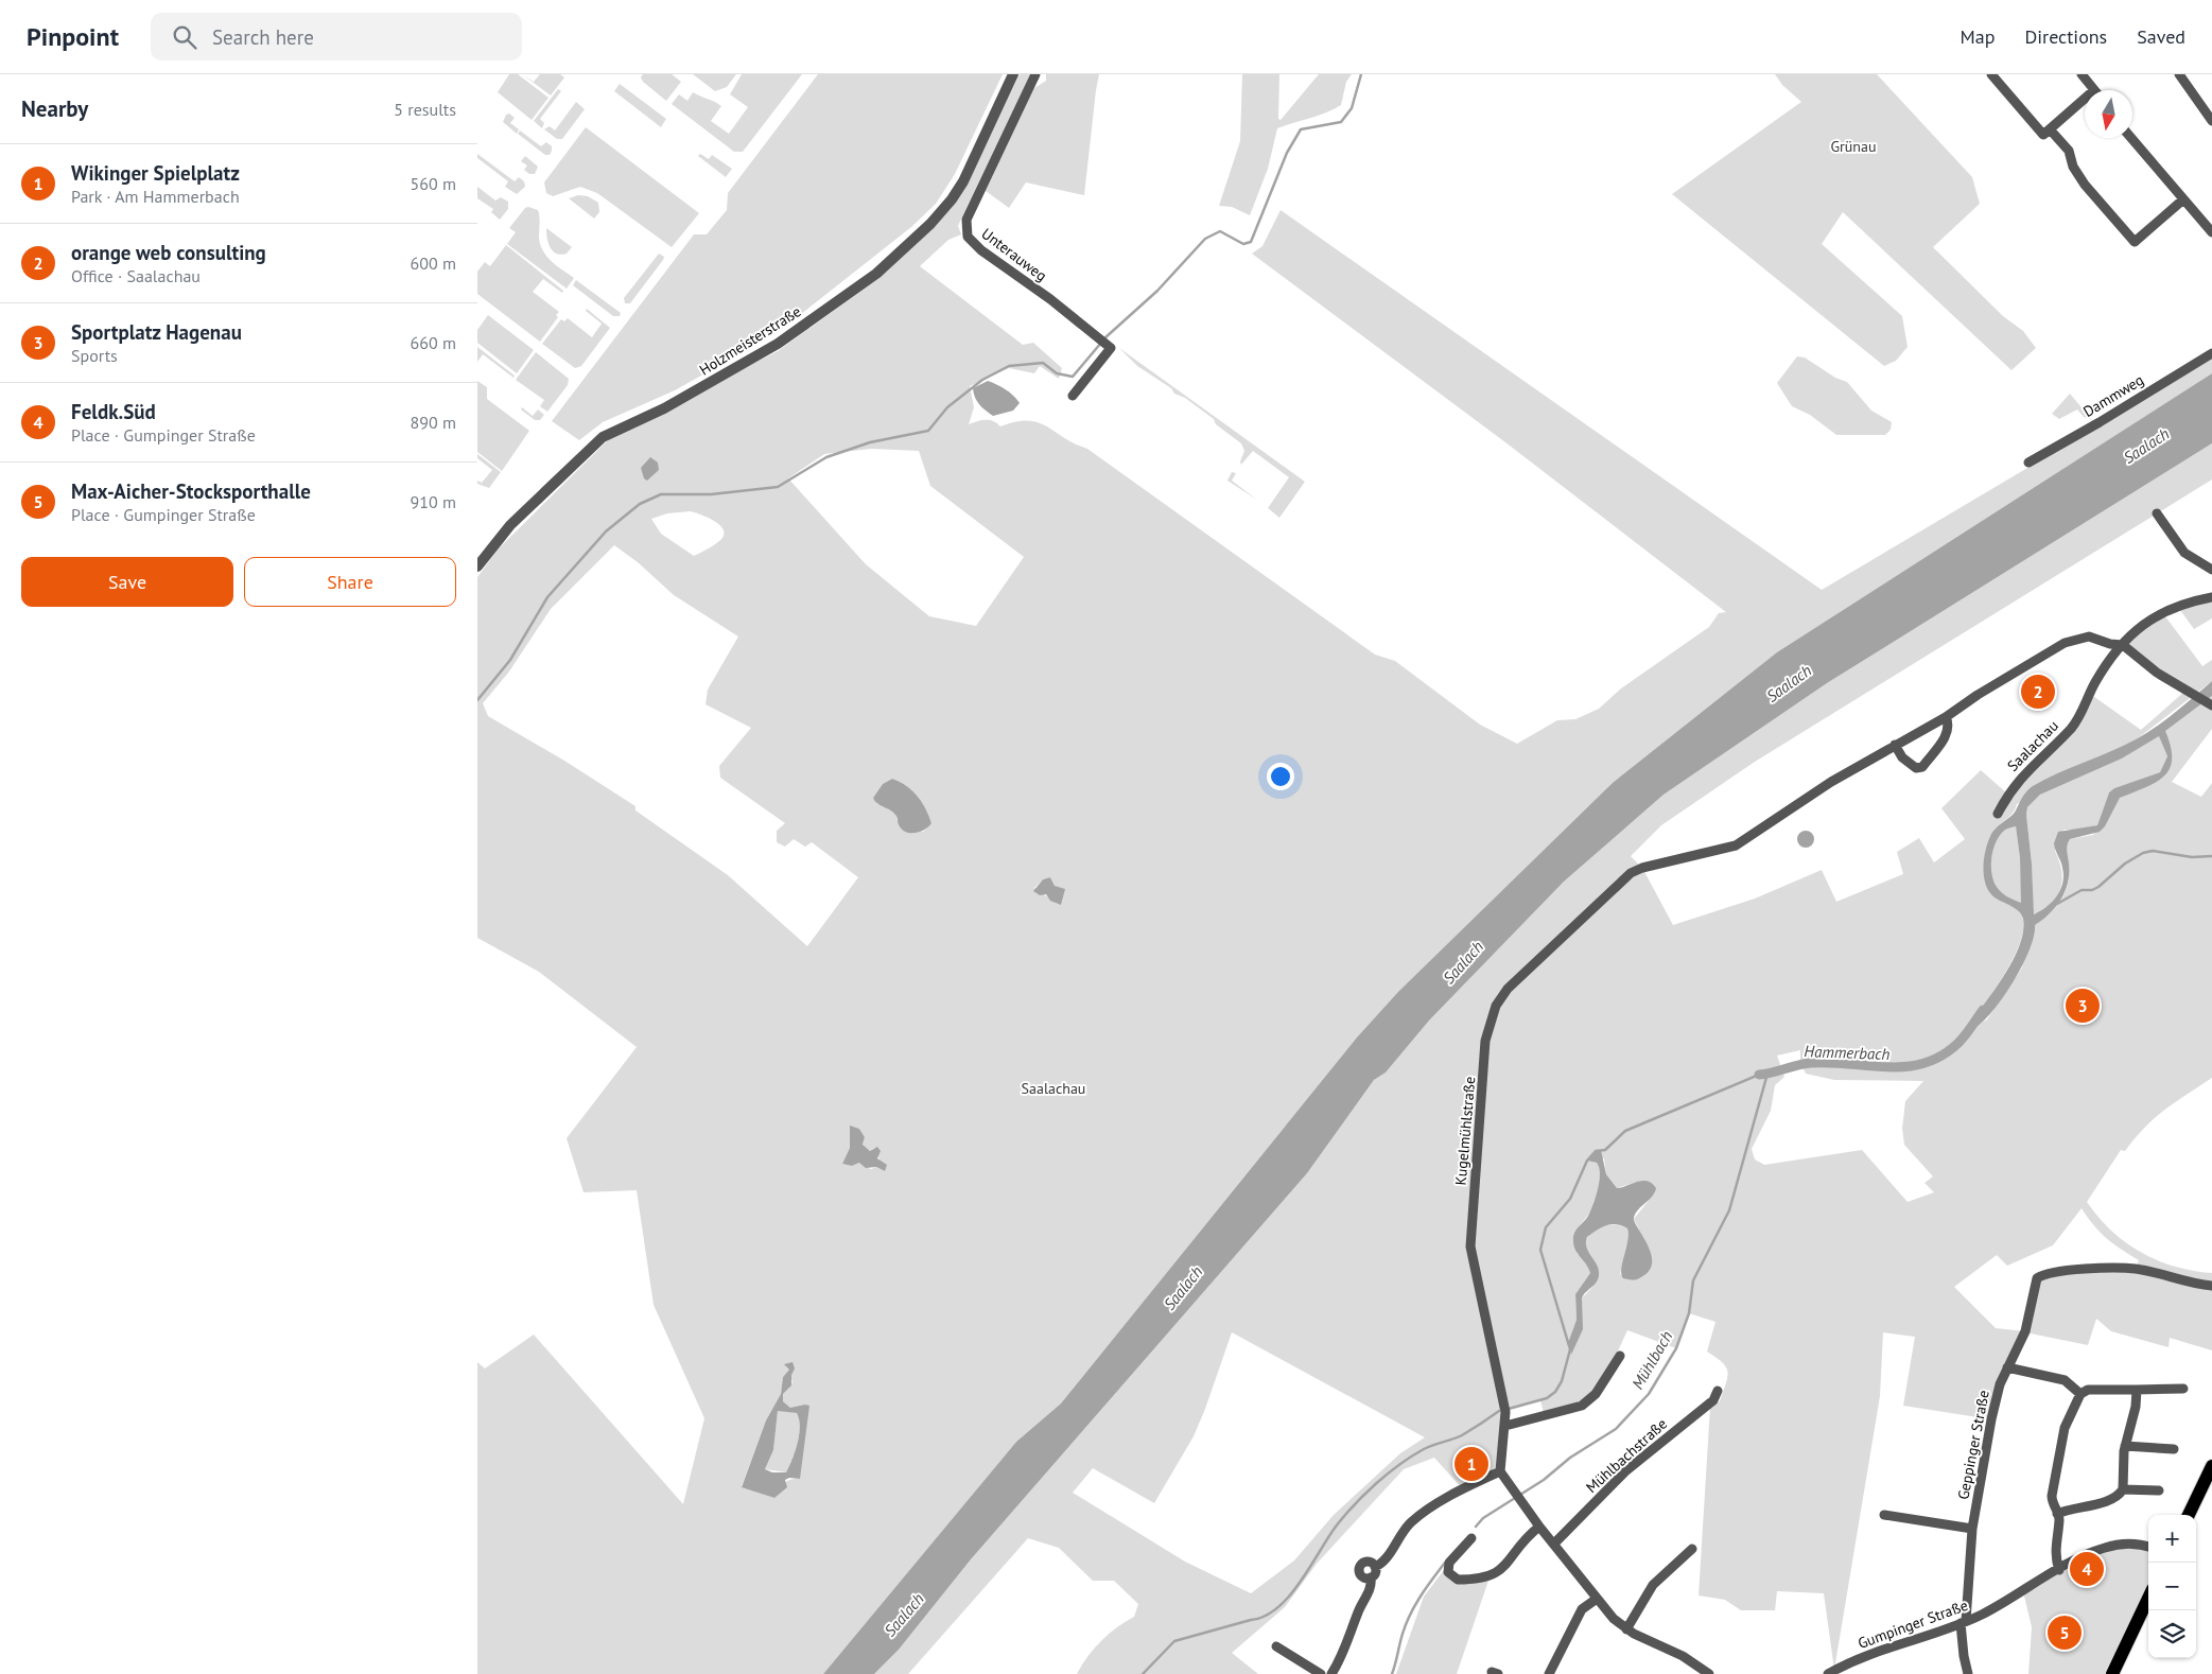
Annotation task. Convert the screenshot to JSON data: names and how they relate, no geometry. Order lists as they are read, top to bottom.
{
  "streets": {
    "street": [
      "Unterauweg",
      "Holzmeisterstraße",
      "Dammweg",
      "Saalachau",
      "Kugelmühlstraße",
      "Geppinger Straße",
      "Mühlbachstraße",
      "Gumpinger Straße"
    ]
  },
  "crossings": [
    ["Geppinger Straße", "Gumpinger Straße"]
  ],
  "water": ["Saalach", "Hammerbach", "Mühlbach"],
  "parks": ["Grünau", "Saalachau"],
  "north": "bottom",
  "page": {
    "header": "Pinpoint",
    "search": "Search here",
    "nav": ["Map", "Directions", "Saved"],
    "heading": ["Nearby", "5 results"],
    "list": [
      {
        "mark": "1",
        "name": "Wikinger Spielplatz",
        "note": "Park · Am Hammerbach",
        "value": "560 m"
      },
      {
        "mark": "2",
        "name": "orange web consulting",
        "note": "Office · Saalachau",
        "value": "600 m"
      },
      {
        "mark": "3",
        "name": "Sportplatz Hagenau",
        "note": "Sports",
        "value": "660 m"
      },
      {
        "mark": "4",
        "name": "Feldk.Süd",
        "note": "Place · Gumpinger Straße",
        "value": "890 m"
      },
      {
        "mark": "5",
        "name": "Max-Aicher-Stocksporthalle",
        "note": "Place · Gumpinger Straße",
        "value": "910 m"
      }
    ],
    "buttons": ["Save", "Share"],
    "pins": [
      "2",
      "3",
      "1",
      "4",
      "5"
    ],
    "map_buttons": ["+", "−"]
  }
}
